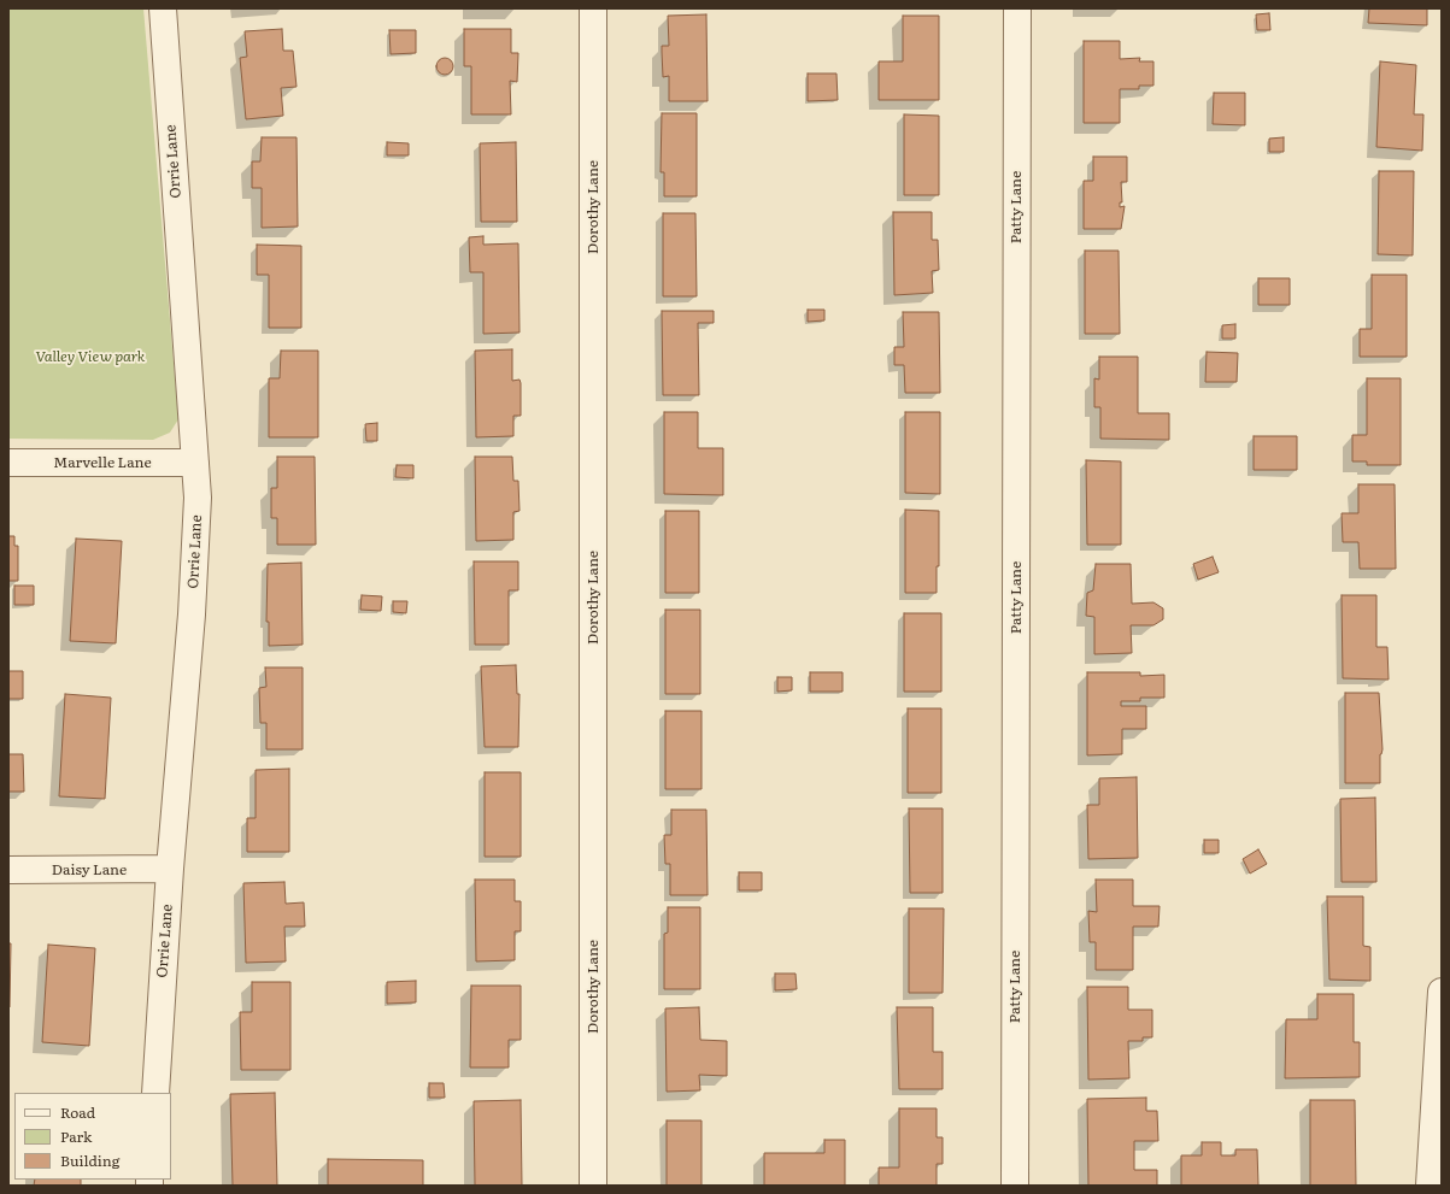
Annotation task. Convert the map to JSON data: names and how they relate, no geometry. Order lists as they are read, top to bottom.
{
  "streets": {
    "street": [
      "Orrie Lane",
      "Dorothy Lane",
      "Patty Lane",
      "Marvelle Lane",
      "Daisy Lane"
    ]
  },
  "crossings": [
    ["Orrie Lane", "Marvelle Lane"],
    ["Orrie Lane", "Daisy Lane"]
  ],
  "parks": ["Valley View park"],
  "legend": ["Road", "Park", "Building"]
}
